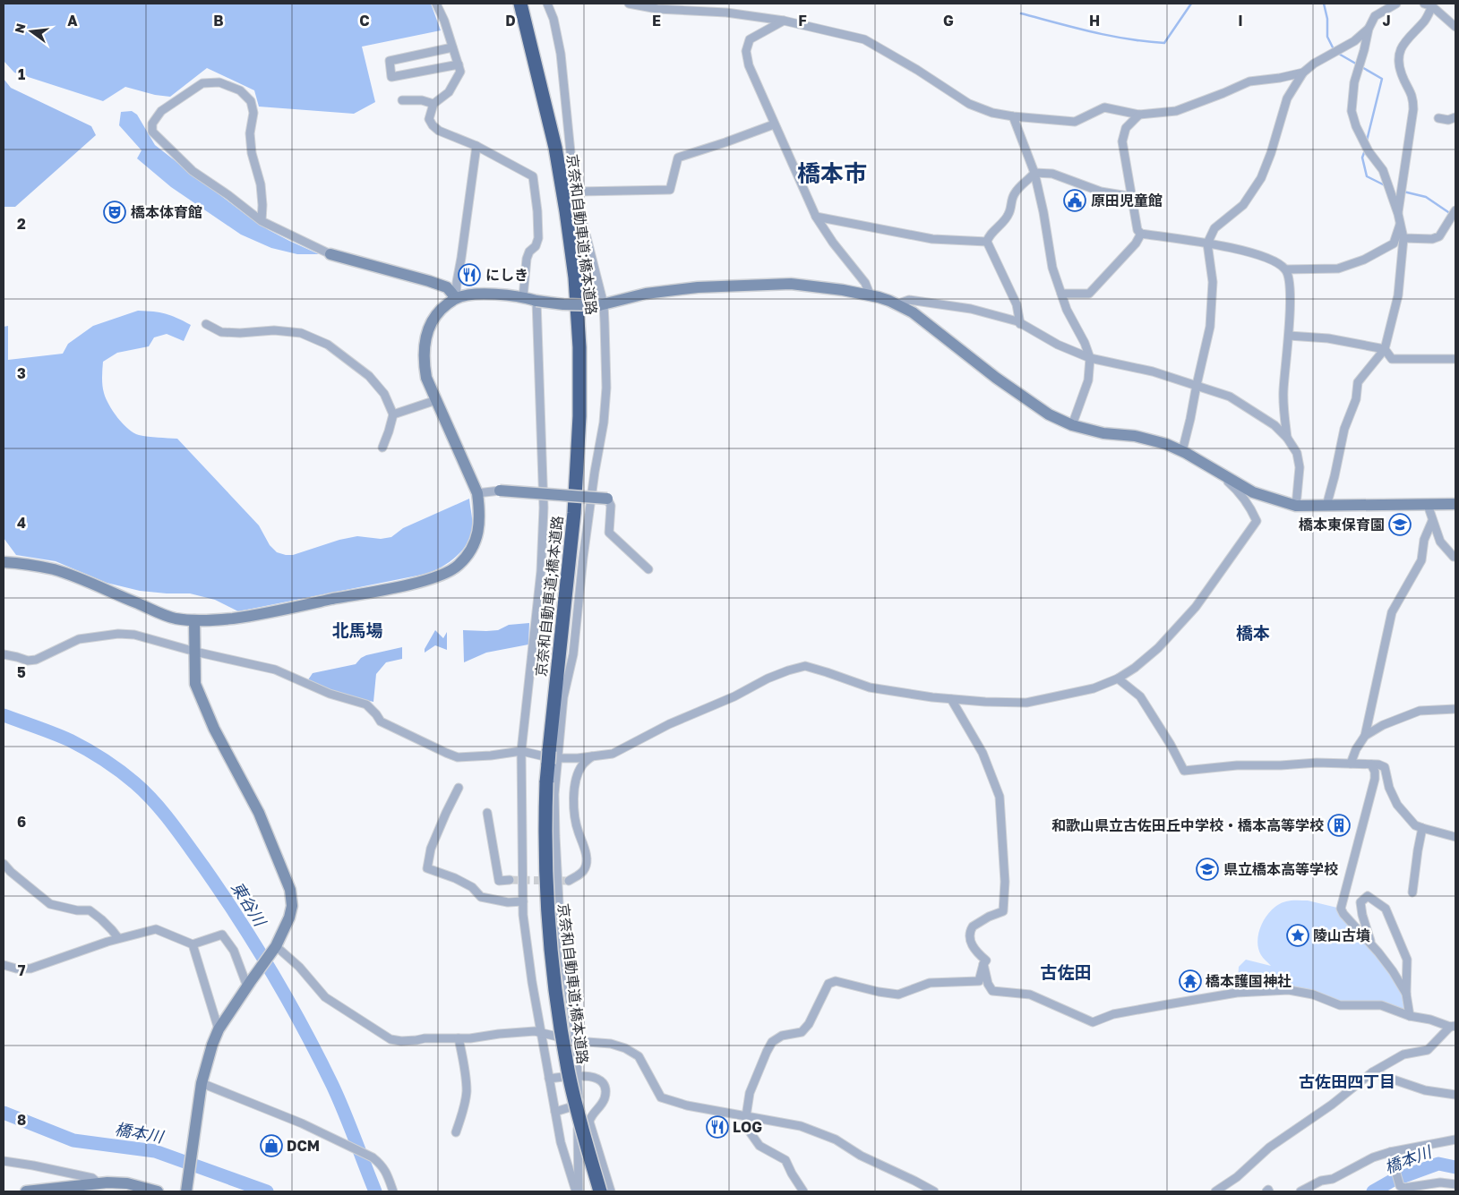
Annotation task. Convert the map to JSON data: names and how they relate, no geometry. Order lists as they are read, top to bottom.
{
  "streets": {
    "highway": ["京奈和自動車道;橋本道路"]
  },
  "districts": [
    "橋本市",
    "北馬場",
    "橋本",
    "古佐田",
    "古佐田四丁目"
  ],
  "water": ["東谷川", "橋本川"],
  "places": {
    "public building": ["原田児童館"],
    "theatre": ["橋本体育館"],
    "restaurant": ["にしき", "LOG"],
    "school or university": ["橋本東保育園", "県立橋本高等学校"],
    "building": ["和歌山県立古佐田丘中学校・橋本高等学校"],
    "place": ["陵山古墳"],
    "temple": ["橋本護国神社"],
    "shop": ["DCM"]
  },
  "north": "left",
  "grid": {
    "columns": [
      "A",
      "B",
      "C",
      "D",
      "E",
      "F",
      "G",
      "H",
      "I",
      "J"
    ],
    "rows": [
      "1",
      "2",
      "3",
      "4",
      "5",
      "6",
      "7",
      "8"
    ]
  }
}
